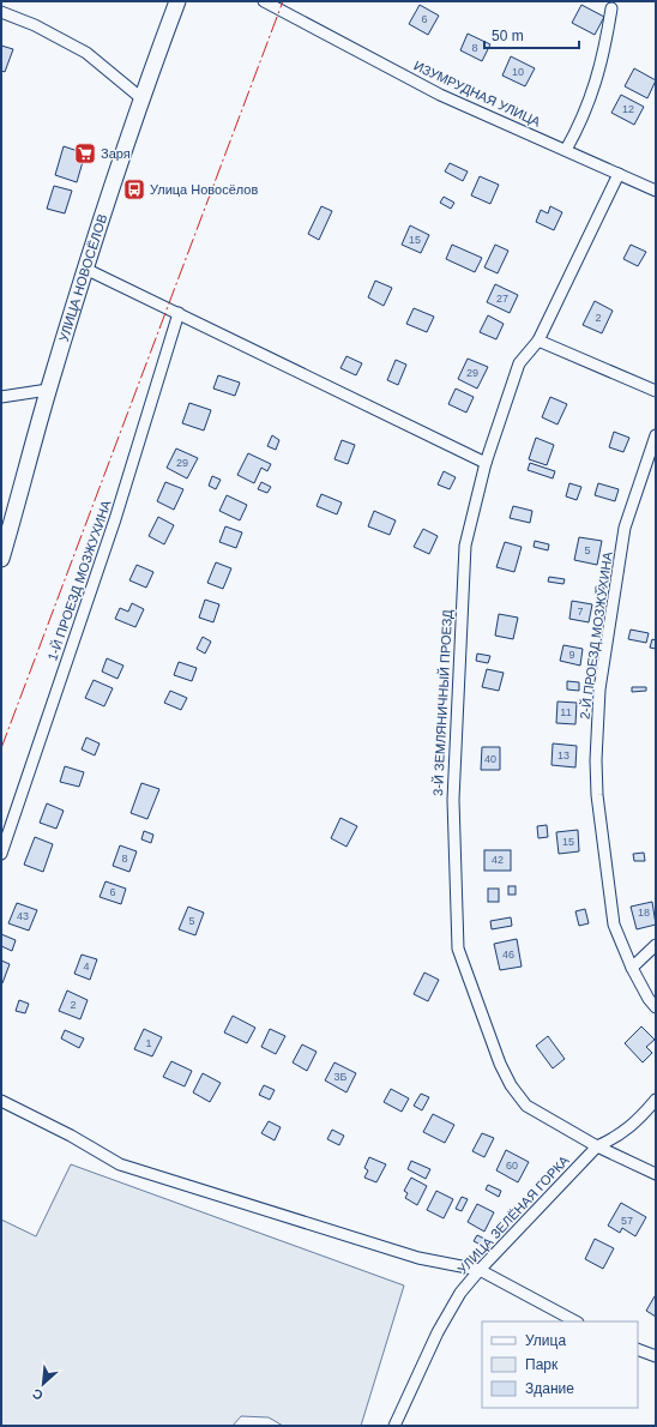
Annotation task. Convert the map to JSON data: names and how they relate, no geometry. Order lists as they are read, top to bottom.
{
  "streets": {
    "street": [
      "ИЗУМРУДНАЯ УЛИЦА",
      "УЛИЦА НОВОСЁЛОВ",
      "1-Й ПРОЕЗД МОЗЖУХИНА",
      "2-Й ПРОЕЗД МОЗЖУХИНА",
      "3-Й ЗЕМЛЯНИЧНЫЙ ПРОЕЗД",
      "УЛИЦА ЗЕЛЁНАЯ ГОРКА"
    ]
  },
  "crossings": [
    ["ИЗУМРУДНАЯ УЛИЦА", "3-Й ЗЕМЛЯНИЧНЫЙ ПРОЕЗД"],
    ["3-Й ЗЕМЛЯНИЧНЫЙ ПРОЕЗД", "УЛИЦА ЗЕЛЁНАЯ ГОРКА"]
  ],
  "places": {
    "supermarket": ["Заря"],
    "bus stop": ["Улица Новосёлов"]
  },
  "house_numbers": [
    "6",
    "8",
    "10",
    "12",
    "15",
    "27",
    "2",
    "29",
    "29",
    "5",
    "7",
    "9",
    "11",
    "13",
    "40",
    "15",
    "8",
    "42",
    "6",
    "18",
    "43",
    "5",
    "46",
    "4",
    "2",
    "1",
    "3Б",
    "60",
    "57"
  ],
  "legend": ["Улица", "Парк", "Здание"],
  "scale_bar": "50 m",
  "north": "bottom left"
}
